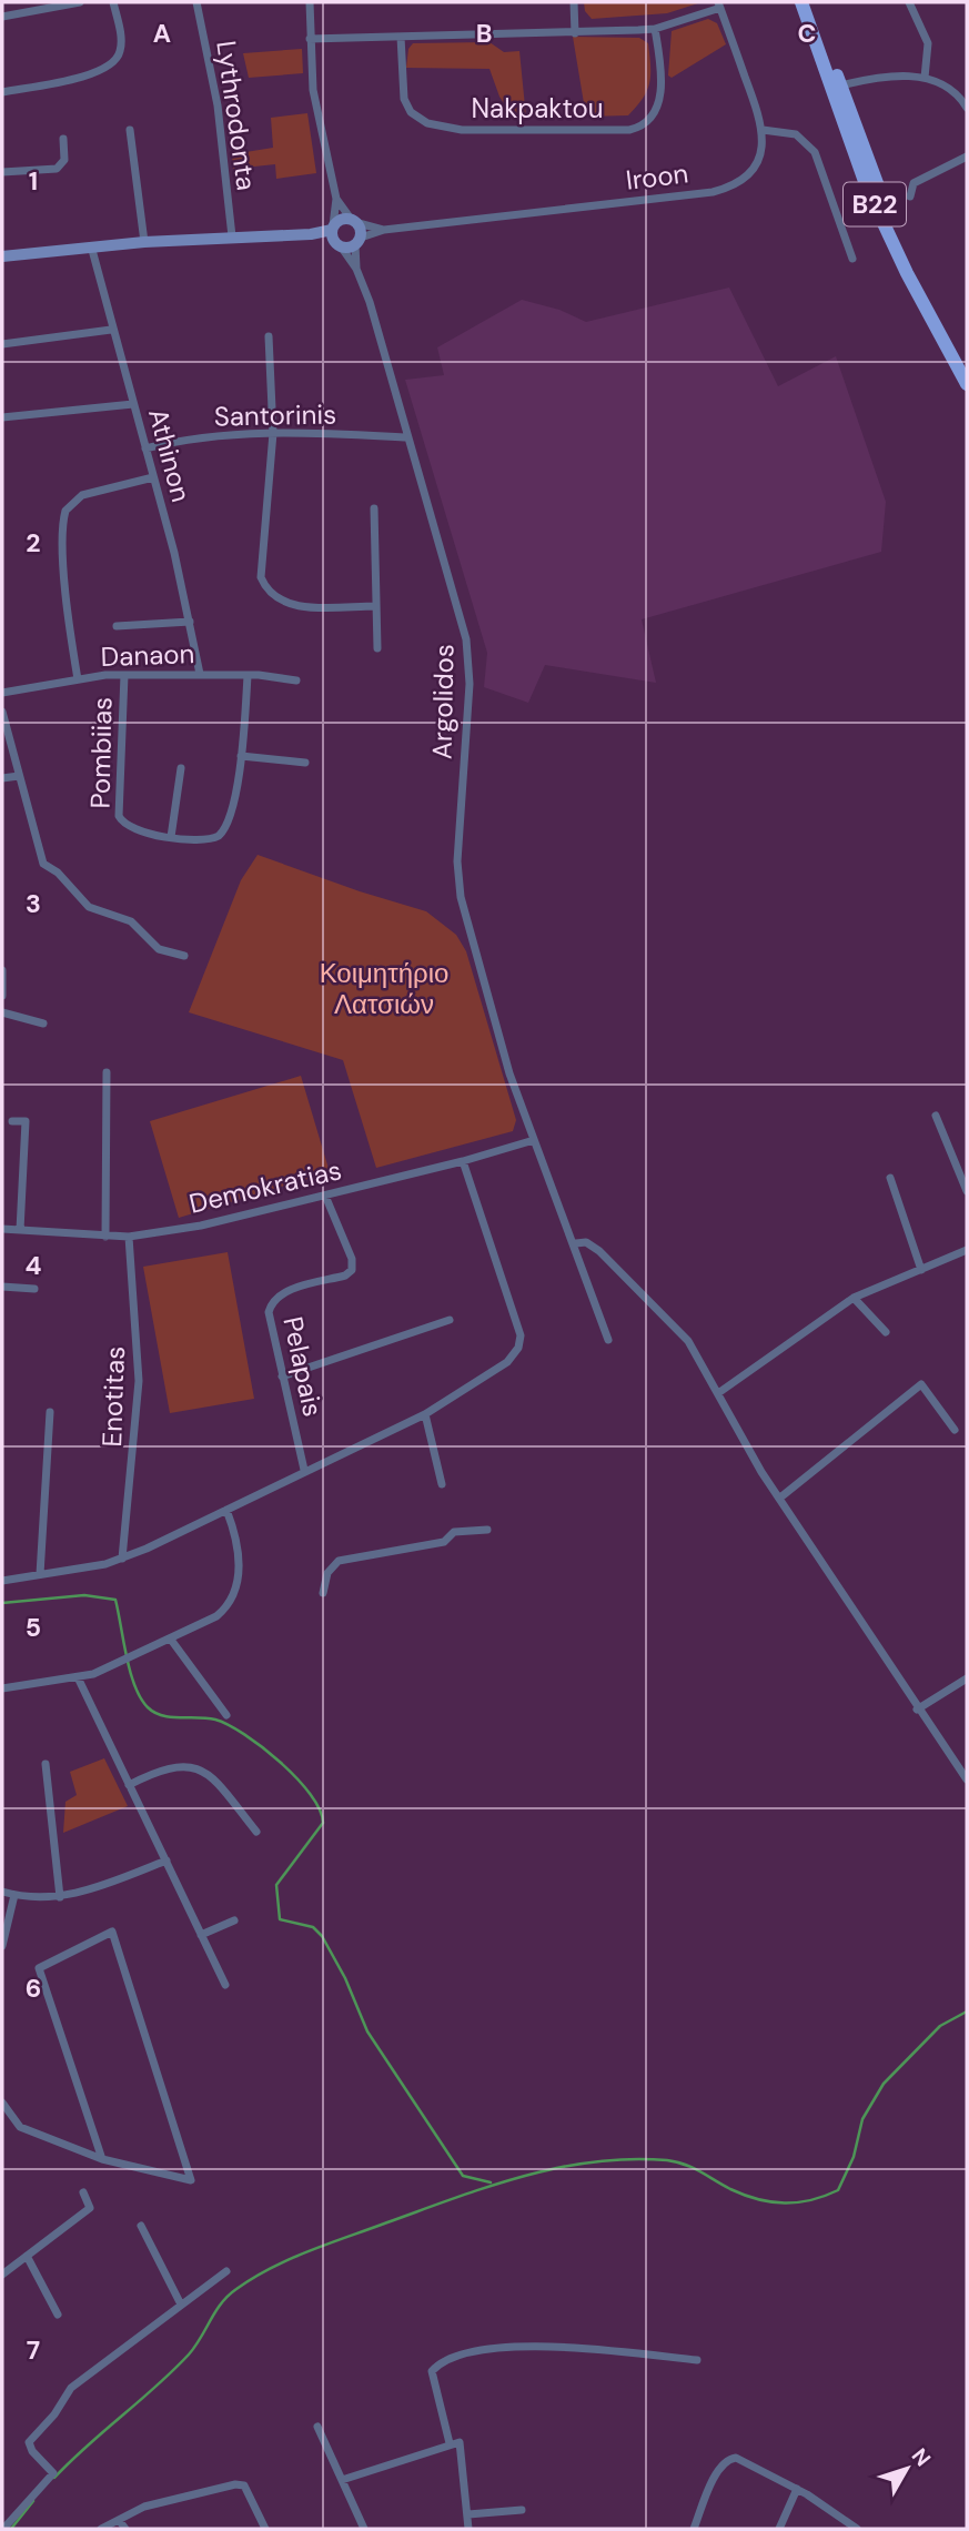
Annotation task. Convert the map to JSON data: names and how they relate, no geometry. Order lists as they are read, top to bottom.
{
  "streets": {
    "main road": ["B22"],
    "street": [
      "Nakpaktou",
      "Lythrodonta",
      "Iroon",
      "Santorinis",
      "Athinon",
      "Danaon",
      "Argolidos",
      "Pombiias",
      "Demokratias",
      "Pelapais",
      "Enotitas"
    ]
  },
  "crossings": [
    ["Iroon", "Argolidos"],
    ["Santorinis", "Athinon"],
    ["Santorinis", "Argolidos"],
    ["Athinon", "Danaon"],
    ["Danaon", "Pombiias"],
    ["Argolidos", "Demokratias"],
    ["Demokratias", "Pelapais"],
    ["Demokratias", "Enotitas"]
  ],
  "parks": ["Κοιμητήριο Λατσιών"],
  "north": "top right",
  "grid": {
    "columns": ["A", "B", "C"],
    "rows": [
      "1",
      "2",
      "3",
      "4",
      "5",
      "6",
      "7"
    ]
  }
}
